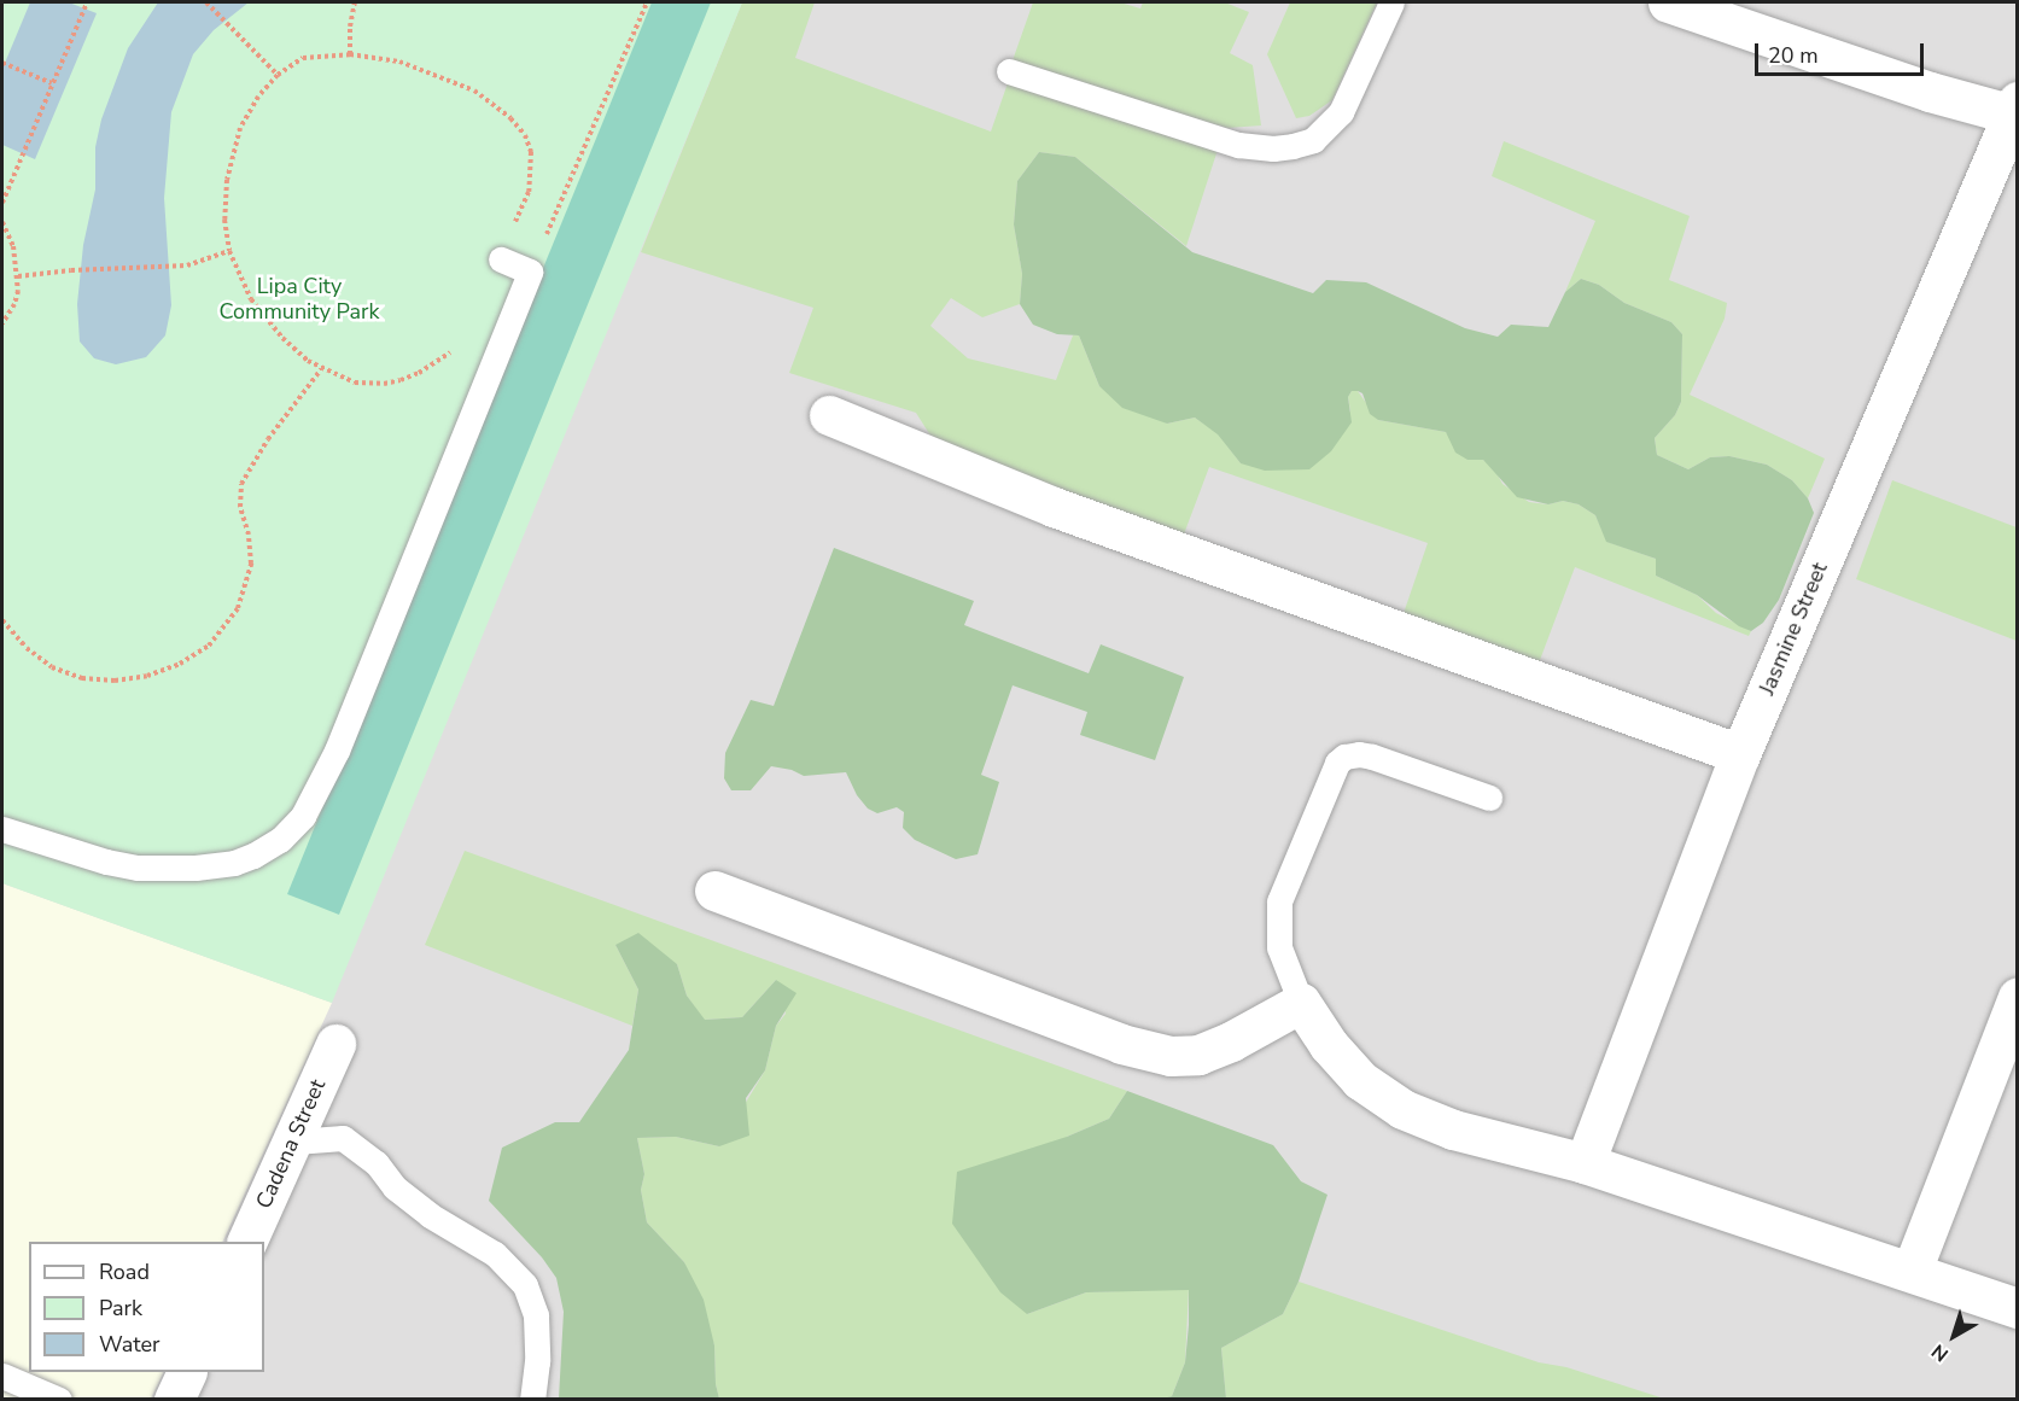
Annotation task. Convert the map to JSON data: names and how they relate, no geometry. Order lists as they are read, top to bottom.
{
  "streets": {
    "street": ["Jasmine Street", "Cadena Street"]
  },
  "parks": ["Lipa City Community Park"],
  "legend": ["Road", "Park", "Water"],
  "scale_bar": "20 m",
  "north": "bottom left"
}
